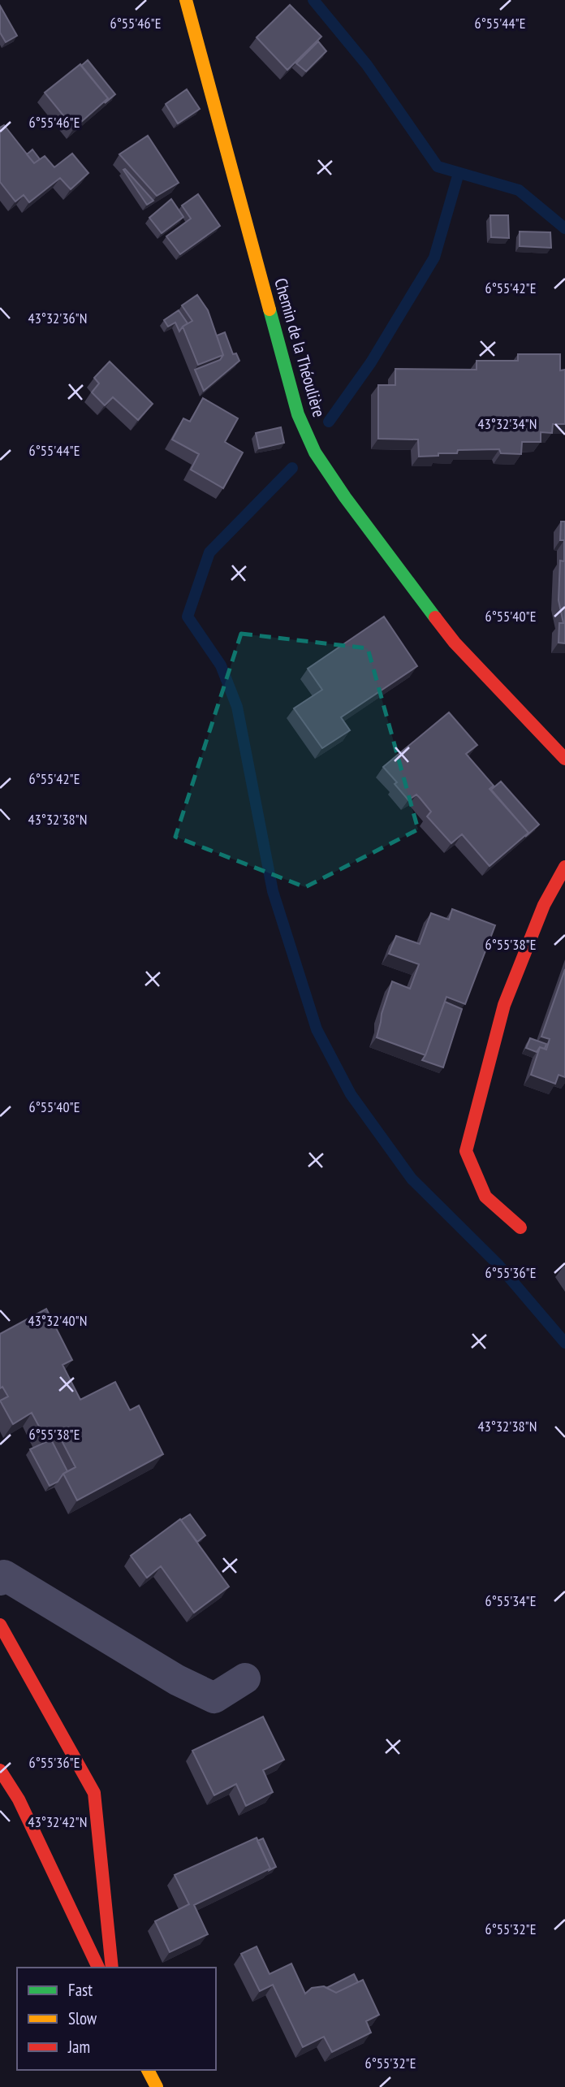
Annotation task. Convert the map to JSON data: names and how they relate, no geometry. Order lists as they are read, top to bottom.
{
  "streets": {
    "street": ["Chemin de la Théoulière"]
  },
  "legend": ["Fast", "Slow", "Jam"],
  "coordinates": [
    "6°55'46\"E",
    "6°55'44\"E",
    "6°55'42\"E",
    "43°32'36\"N",
    "43°32'34\"N",
    "6°55'40\"E",
    "43°32'38\"N",
    "6°55'38\"E",
    "6°55'36\"E",
    "43°32'40\"N",
    "6°55'34\"E",
    "43°32'42\"N",
    "6°55'32\"E"
  ]
}
